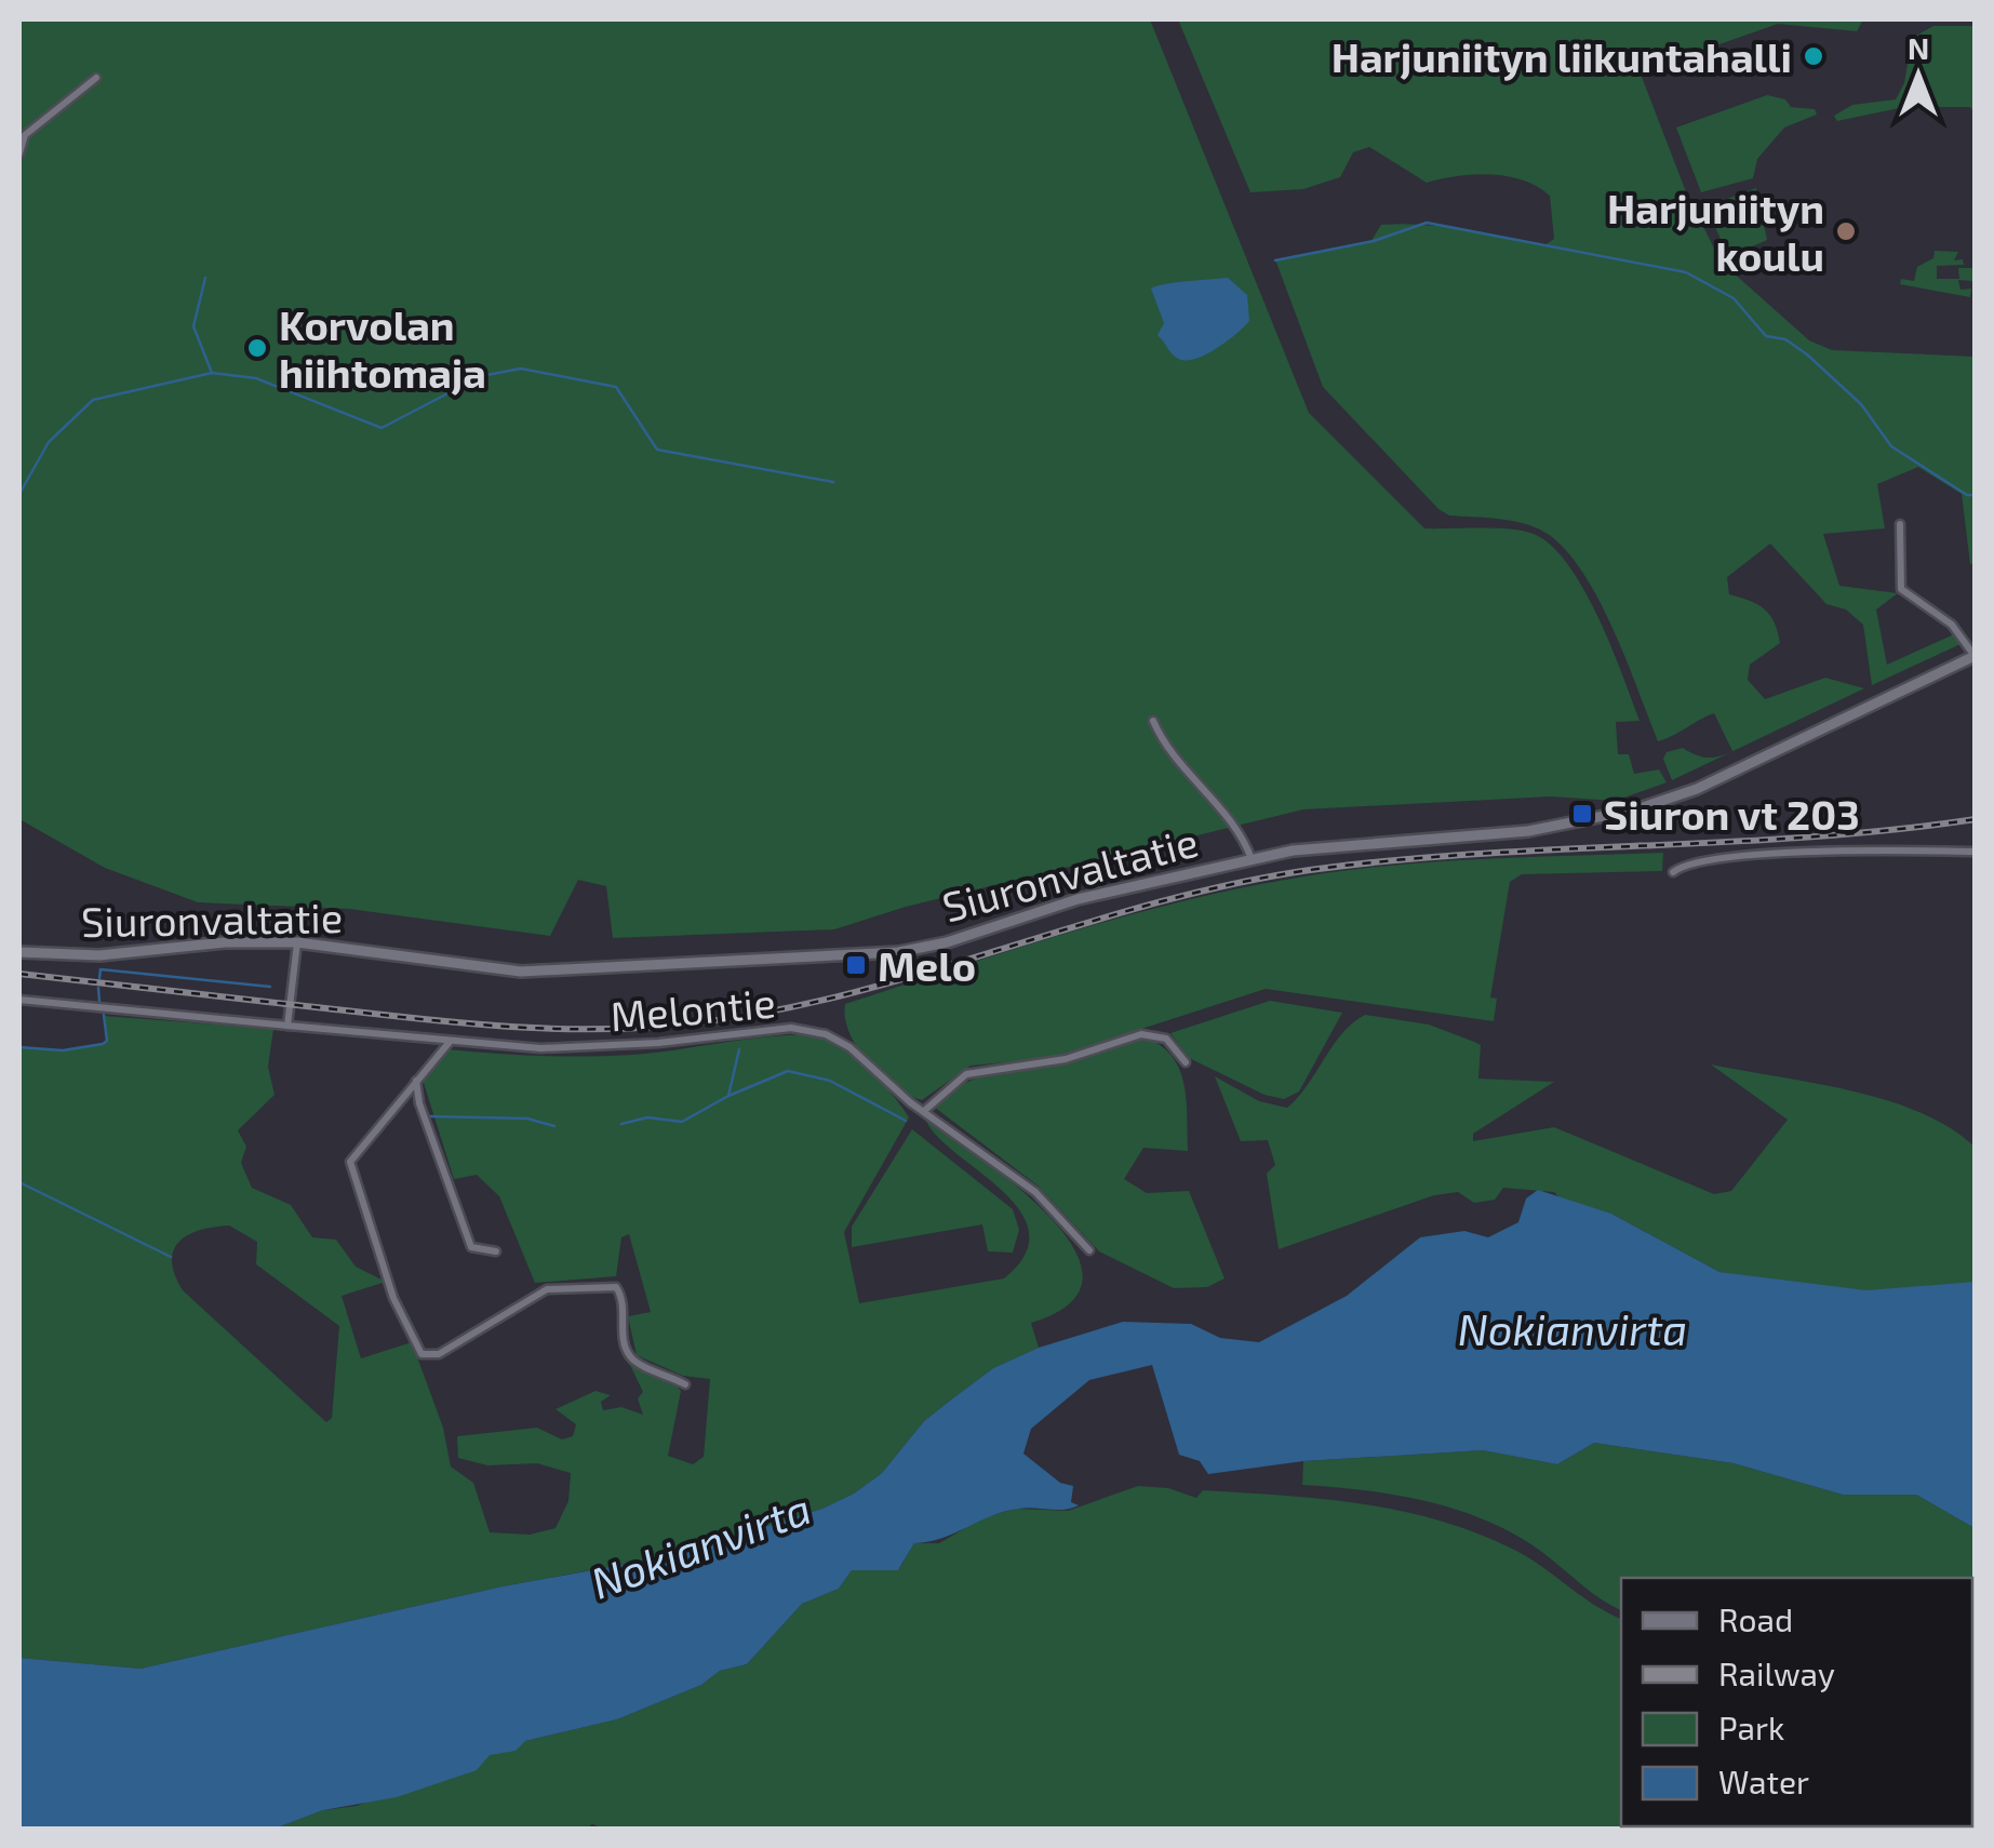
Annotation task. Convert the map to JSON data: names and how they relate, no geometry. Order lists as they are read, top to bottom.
{
  "streets": {
    "street": ["Siuronvaltatie", "Melontie"]
  },
  "water": ["Nokianvirta"],
  "places": {
    "other": ["Harjuniityn liikuntahalli", "Harjuniityn koulu", "Korvolan hiihtomaja"],
    "transit": ["Siuron vt 203", "Melo"]
  },
  "legend": [
    "Road",
    "Railway",
    "Park",
    "Water"
  ],
  "north": "top"
}
